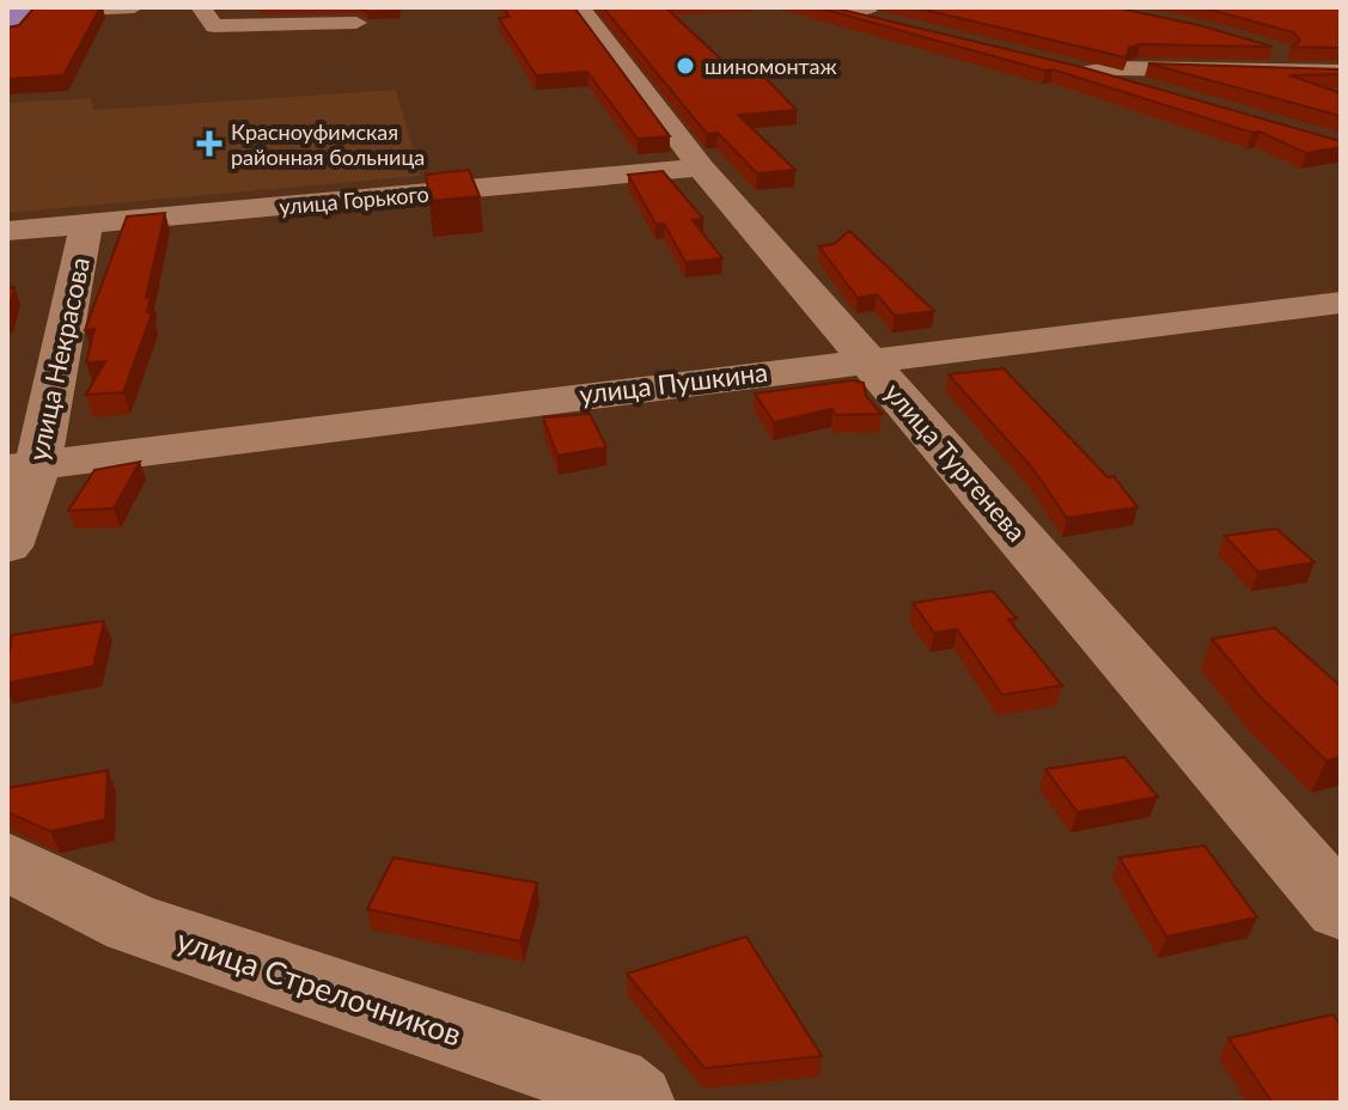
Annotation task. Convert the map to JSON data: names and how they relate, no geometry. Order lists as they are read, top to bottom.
{
  "streets": {
    "street": [
      "улица Горького",
      "улица Некрасова",
      "улица Пушкина",
      "улица Тургенева",
      "улица Стрелочников"
    ]
  },
  "crossings": [
    ["улица Горького", "улица Некрасова"],
    ["улица Горького", "улица Тургенева"],
    ["улица Некрасова", "улица Пушкина"],
    ["улица Пушкина", "улица Тургенева"]
  ],
  "places": {
    "other": ["шиномонтаж"],
    "health": ["Красноуфимская районная больница"]
  }
}
